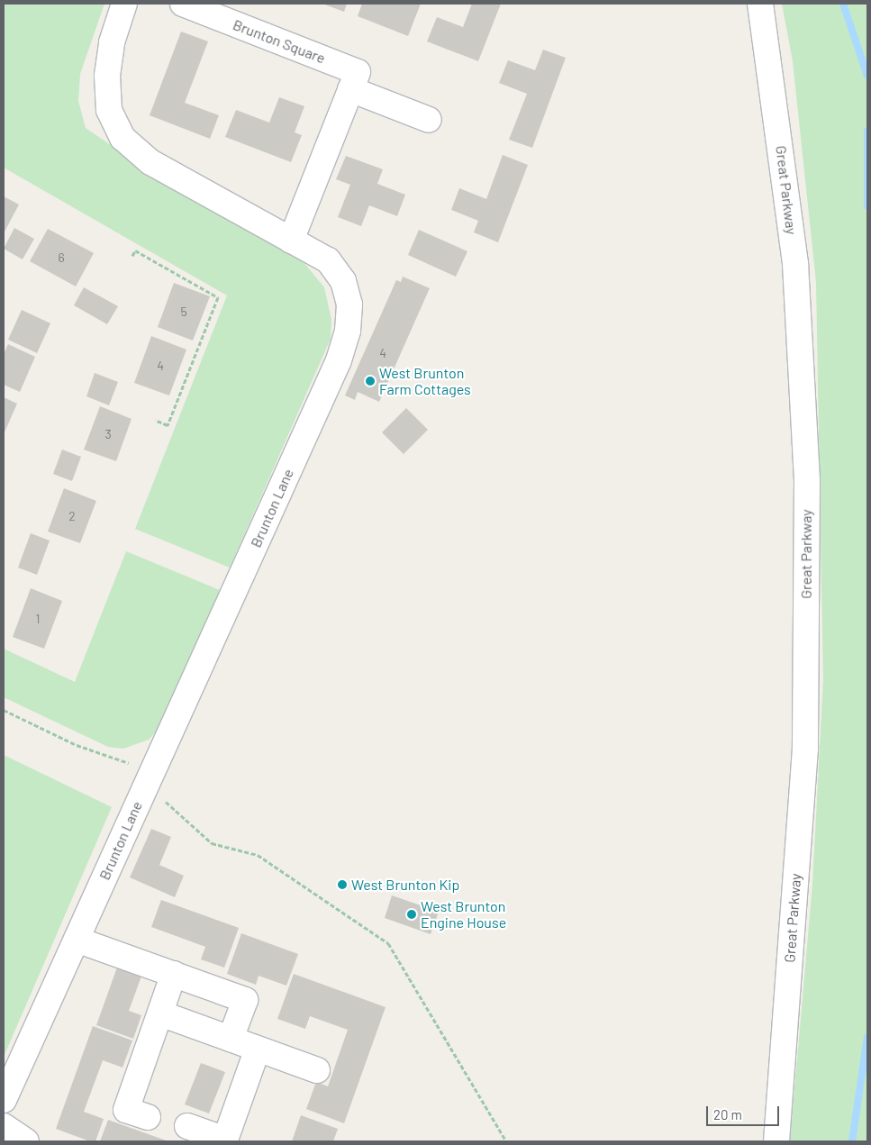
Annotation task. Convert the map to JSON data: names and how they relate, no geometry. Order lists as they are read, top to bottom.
{
  "streets": {
    "street": ["Brunton Square", "Great Parkway", "Brunton Lane"]
  },
  "crossings": [
    ["Brunton Square", "Brunton Lane"]
  ],
  "places": ["West Brunton Farm Cottages", "West Brunton Kip", "West Brunton Engine House"],
  "house_numbers": [
    "6",
    "5",
    "4",
    "4",
    "3",
    "2",
    "1"
  ],
  "scale_bar": "20 m"
}
